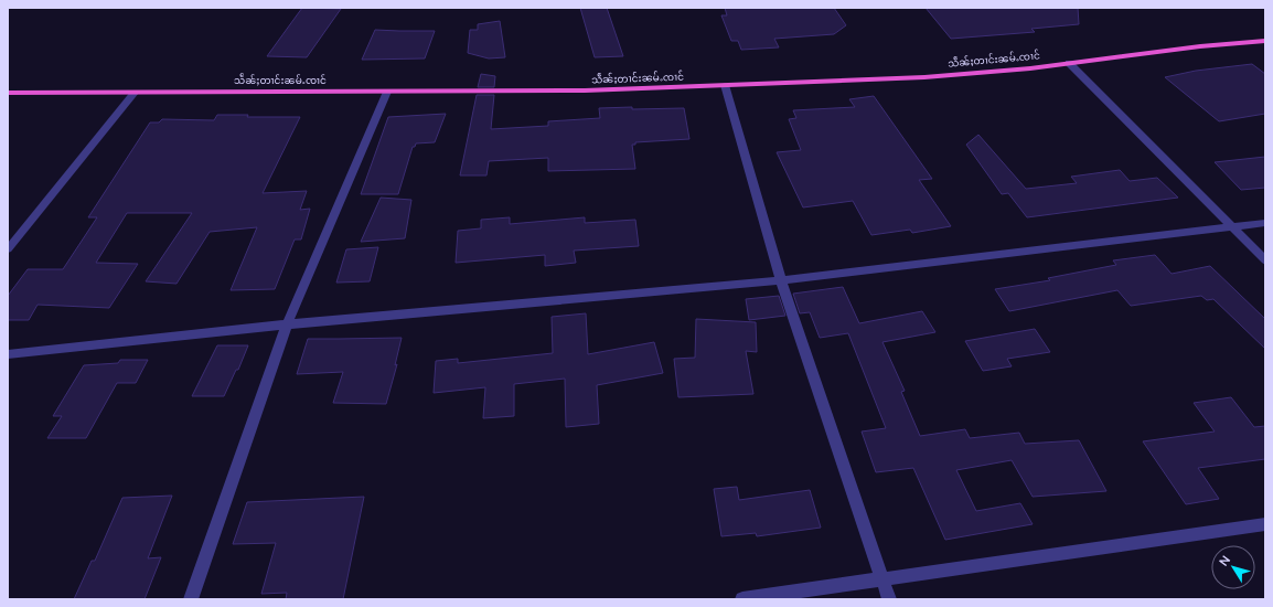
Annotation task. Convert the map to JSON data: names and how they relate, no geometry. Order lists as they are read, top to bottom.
{
  "streets": {
    "highway": ["သဵၼ်ႈတၢင်းၼမ်ႉၸၢင်"]
  },
  "north": "top left"
}
